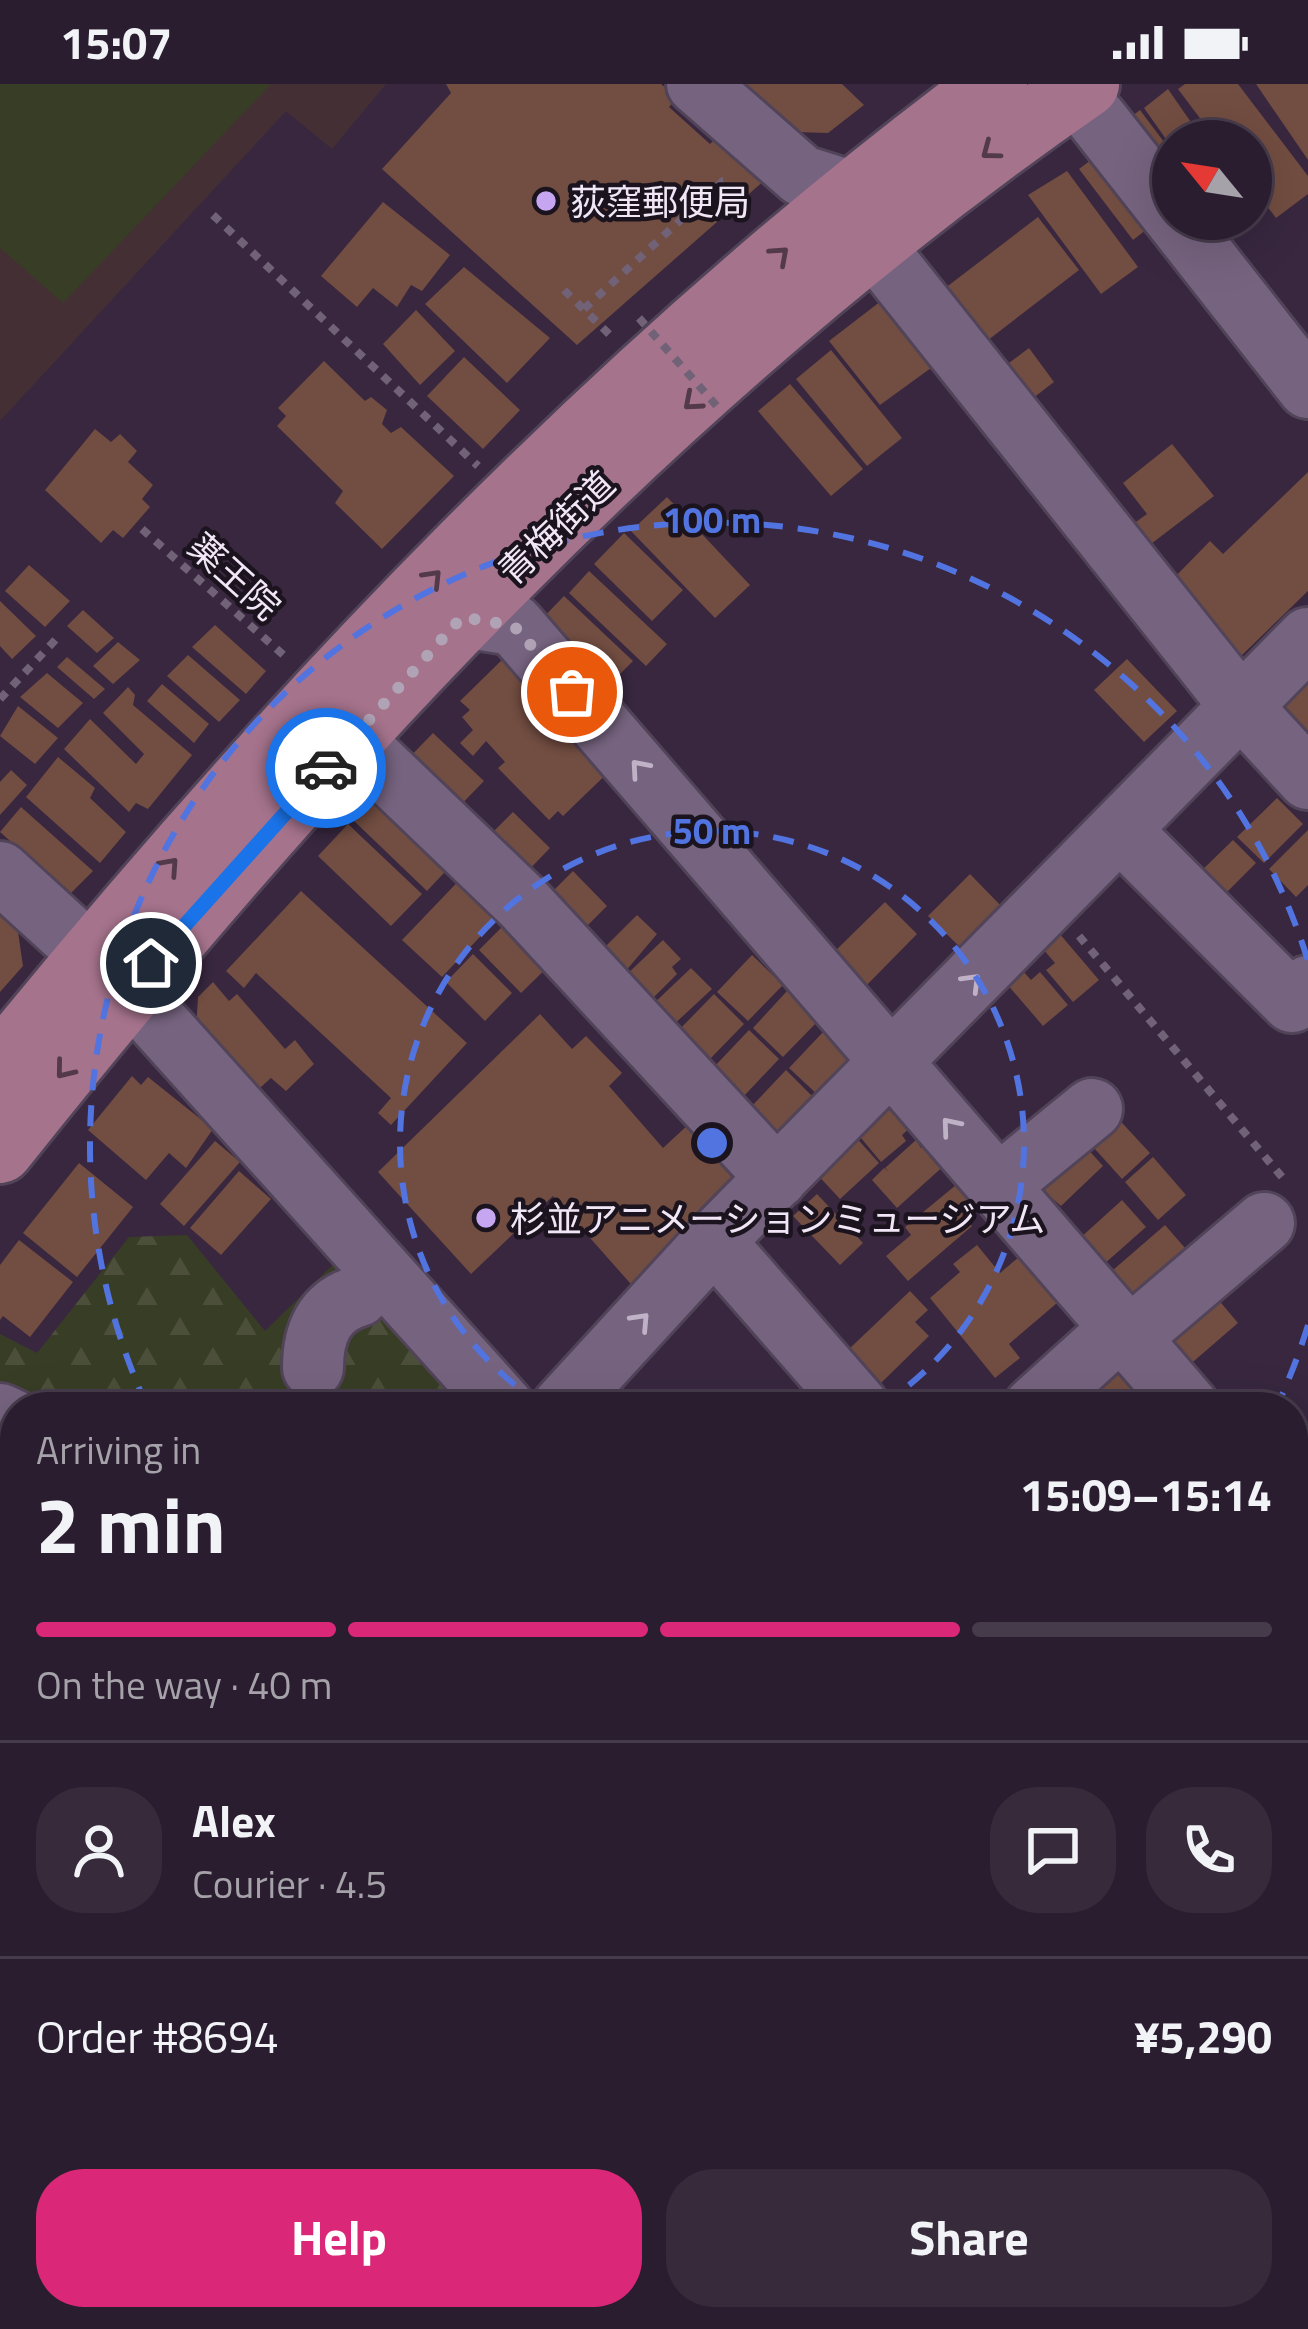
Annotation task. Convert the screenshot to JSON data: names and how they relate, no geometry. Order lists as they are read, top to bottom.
{
  "streets": {
    "main road": ["青梅街道"],
    "path": ["薬王院"]
  },
  "places": ["荻窪郵便局", "杉並アニメーションミュージアム"],
  "north": "top left",
  "page": {
    "status": "15:07",
    "heading": ["2 min", "Arriving in", "15:09–15:14"],
    "panel": [
      "Alex",
      "Courier · 4.5",
      "Order #8694",
      "¥5,290"
    ],
    "bar": "On the way · 40 m",
    "buttons": ["Help", "Share"]
  },
  "rings": ["100 m", "50 m"]
}
